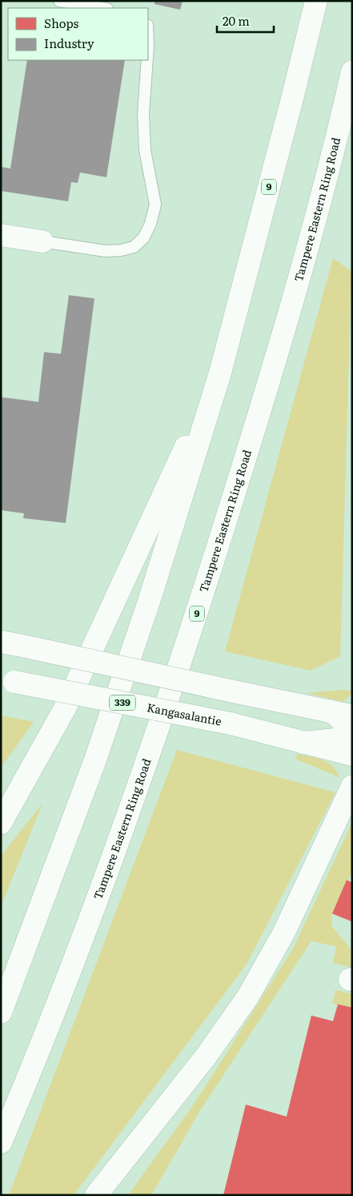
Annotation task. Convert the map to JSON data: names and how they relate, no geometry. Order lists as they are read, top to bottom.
{
  "streets": {
    "main road": [
      "9",
      "Tampere Eastern Ring Road",
      "339",
      "Kangasalantie"
    ]
  },
  "legend": ["Shops", "Industry"],
  "scale_bar": "20 m"
}
